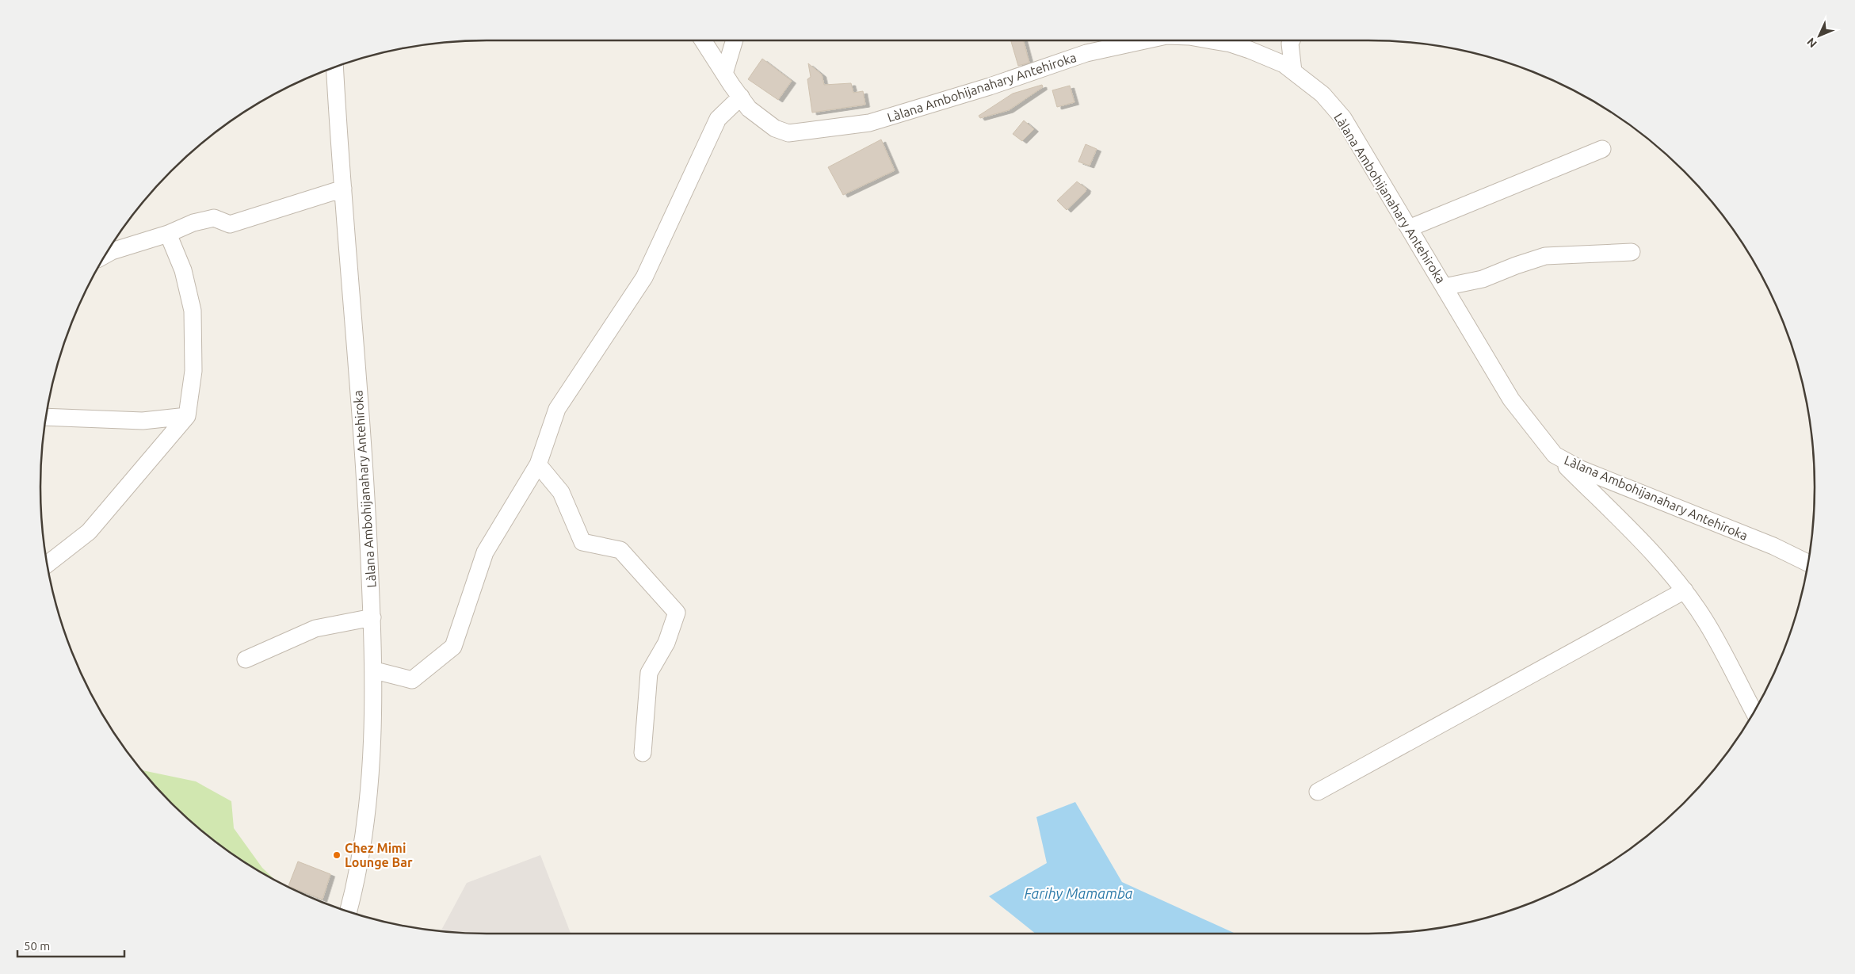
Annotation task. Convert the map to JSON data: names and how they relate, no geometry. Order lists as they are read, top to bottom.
{
  "streets": {
    "street": ["Làlana Ambohijanahary Antehiroka"]
  },
  "water": ["Farihy Mamamba"],
  "places": ["Chez Mimi Lounge Bar"],
  "scale_bar": "50 m",
  "north": "bottom left"
}
